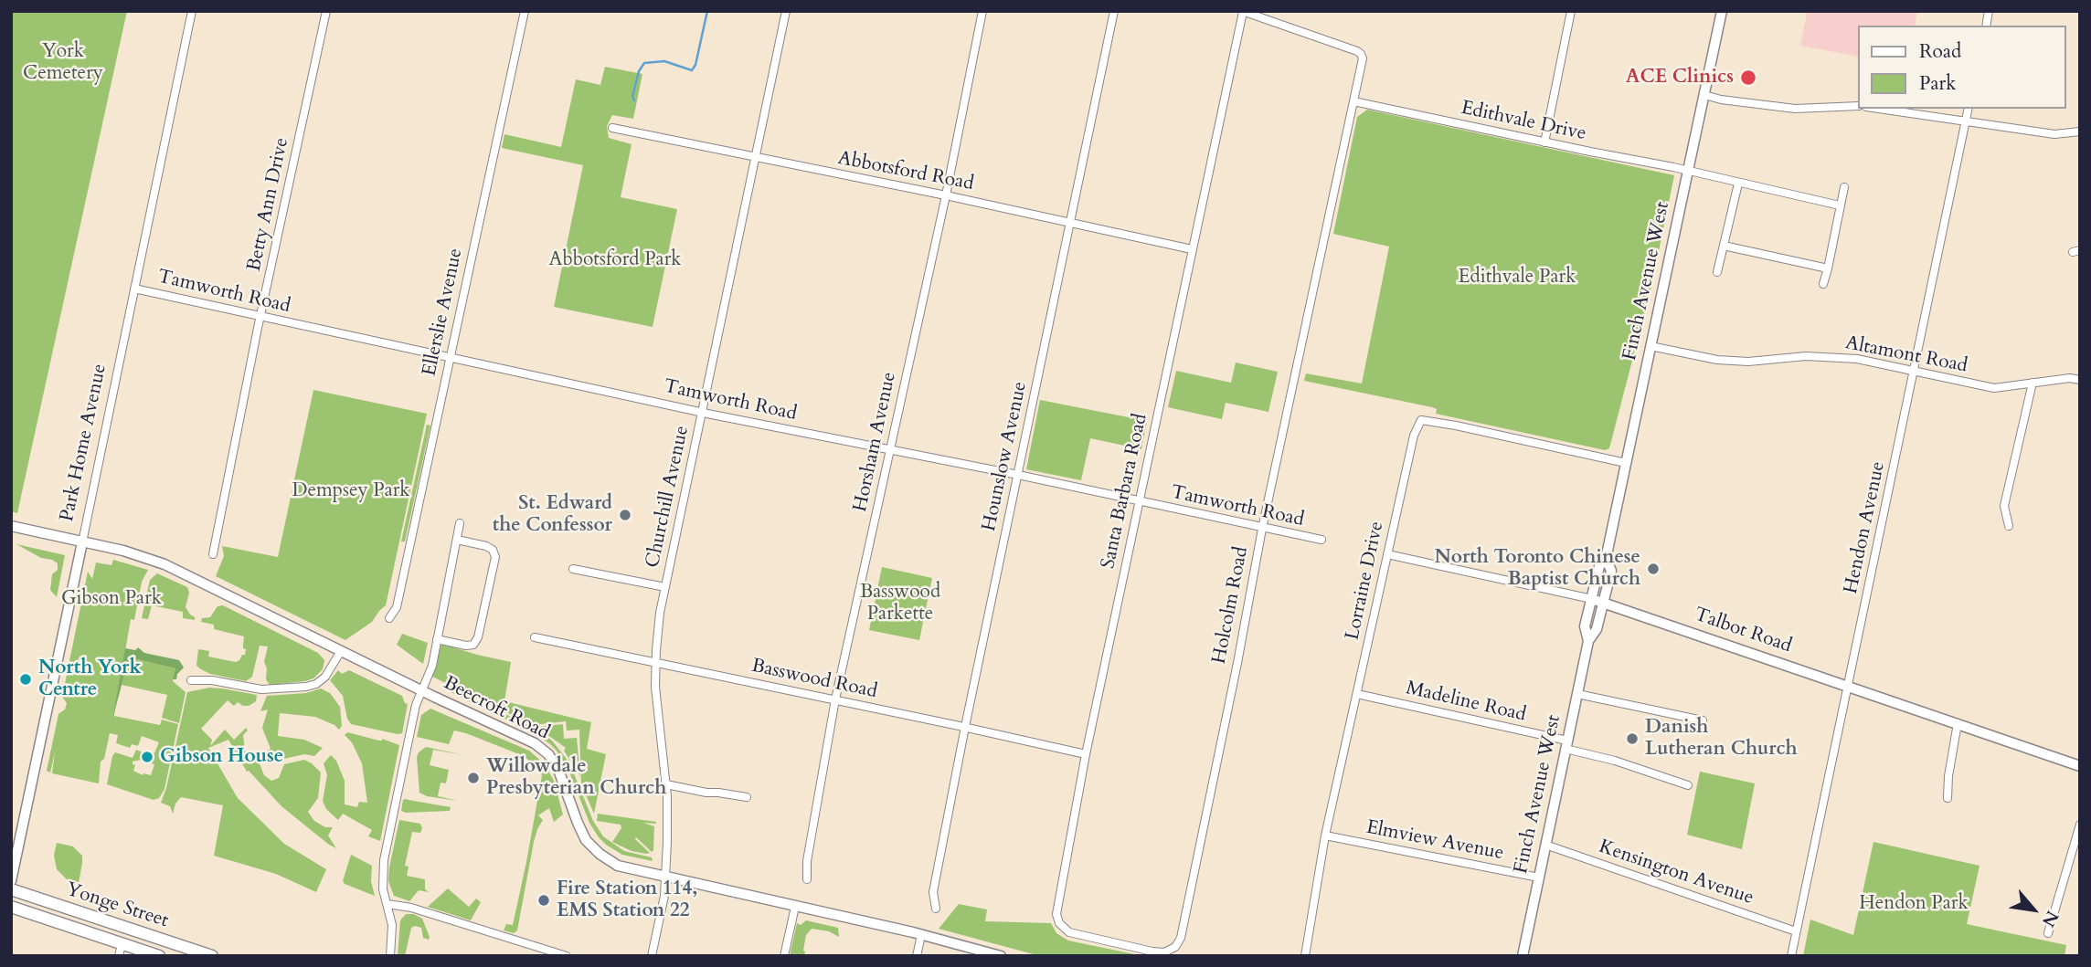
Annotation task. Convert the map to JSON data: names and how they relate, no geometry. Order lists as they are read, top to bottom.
{
  "streets": {
    "main road": ["Yonge Street"],
    "street": [
      "Edithvale Drive",
      "Abbotsford Road",
      "Betty Ann Drive",
      "Finch Avenue West",
      "Tamworth Road",
      "Ellerslie Avenue",
      "Altamont Road",
      "Horsham Avenue",
      "Park Home Avenue",
      "Hounslow Avenue",
      "Santa Barbara Road",
      "Churchill Avenue",
      "Hendon Avenue",
      "Lorraine Drive",
      "Holcolm Road",
      "Talbot Road",
      "Basswood Road",
      "Madeline Road",
      "Beecroft Road",
      "Elmview Avenue",
      "Kensington Avenue"
    ]
  },
  "crossings": [
    ["Edithvale Drive", "Finch Avenue West"],
    ["Edithvale Drive", "Holcolm Road"],
    ["Abbotsford Road", "Horsham Avenue"],
    ["Abbotsford Road", "Hounslow Avenue"],
    ["Abbotsford Road", "Santa Barbara Road"],
    ["Abbotsford Road", "Churchill Avenue"],
    ["Betty Ann Drive", "Tamworth Road"],
    ["Finch Avenue West", "Altamont Road"],
    ["Finch Avenue West", "Lorraine Drive"],
    ["Finch Avenue West", "Talbot Road"],
    ["Finch Avenue West", "Madeline Road"],
    ["Finch Avenue West", "Elmview Avenue"],
    ["Finch Avenue West", "Kensington Avenue"],
    ["Tamworth Road", "Ellerslie Avenue"],
    ["Tamworth Road", "Horsham Avenue"],
    ["Tamworth Road", "Park Home Avenue"],
    ["Tamworth Road", "Hounslow Avenue"],
    ["Tamworth Road", "Santa Barbara Road"],
    ["Tamworth Road", "Churchill Avenue"],
    ["Tamworth Road", "Holcolm Road"],
    ["Altamont Road", "Hendon Avenue"],
    ["Horsham Avenue", "Basswood Road"],
    ["Park Home Avenue", "Beecroft Road"],
    ["Hounslow Avenue", "Basswood Road"],
    ["Santa Barbara Road", "Holcolm Road"],
    ["Santa Barbara Road", "Basswood Road"],
    ["Churchill Avenue", "Basswood Road"],
    ["Churchill Avenue", "Beecroft Road"],
    ["Hendon Avenue", "Talbot Road"],
    ["Hendon Avenue", "Kensington Avenue"],
    ["Lorraine Drive", "Talbot Road"],
    ["Lorraine Drive", "Madeline Road"],
    ["Lorraine Drive", "Elmview Avenue"]
  ],
  "parks": [
    "York Cemetery",
    "Abbotsford Park",
    "Edithvale Park",
    "Dempsey Park",
    "Basswood Parkette",
    "Gibson Park",
    "Hendon Park"
  ],
  "places": [
    "ACE Clinics",
    "St. Edward the Confessor",
    "North Toronto Chinese Baptist Church",
    "North York Centre",
    "Danish Lutheran Church",
    "Gibson House",
    "Willowdale Presbyterian Church",
    "Fire Station 114, EMS Station 22"
  ],
  "legend": ["Road", "Park"],
  "north": "bottom right"
}
